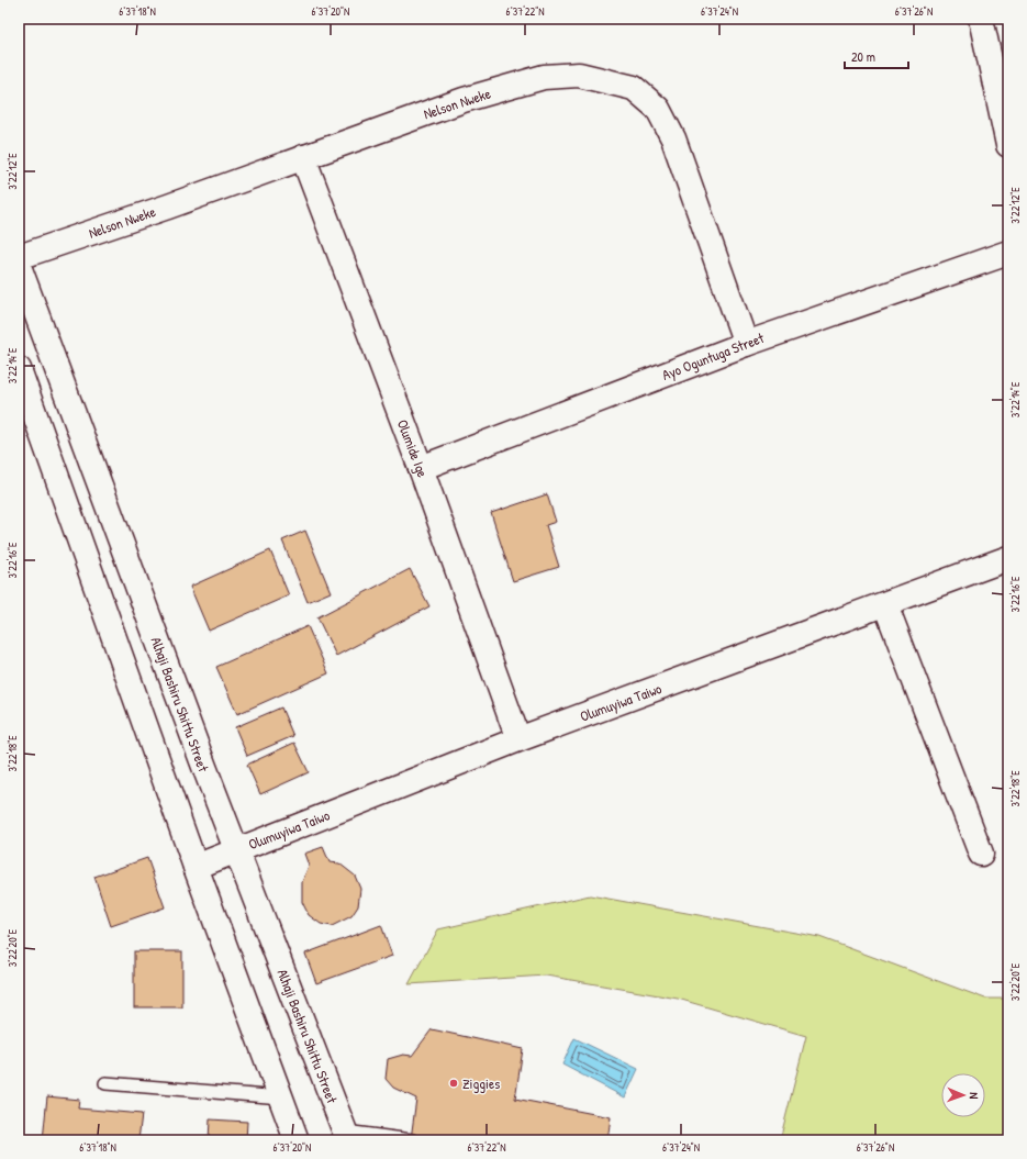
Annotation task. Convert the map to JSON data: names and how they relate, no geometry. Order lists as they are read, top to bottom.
{
  "streets": {
    "street": [
      "Nelson Nweke",
      "Ayo Oguntuga Street",
      "Olumide Ige",
      "Olumuyiwa Taiwo",
      "Alhaji Bashiru Shittu Street"
    ]
  },
  "crossings": [
    ["Nelson Nweke", "Ayo Oguntuga Street"],
    ["Nelson Nweke", "Olumide Ige"],
    ["Ayo Oguntuga Street", "Olumide Ige"],
    ["Olumide Ige", "Olumuyiwa Taiwo"],
    ["Olumuyiwa Taiwo", "Alhaji Bashiru Shittu Street"]
  ],
  "places": ["Ziggies"],
  "scale_bar": "20 m",
  "north": "right",
  "coordinates": [
    "6°37'18\"N",
    "6°37'20\"N",
    "6°37'22\"N",
    "6°37'24\"N",
    "6°37'26\"N",
    "3°22'12\"E",
    "3°22'14\"E",
    "3°22'16\"E",
    "3°22'18\"E",
    "3°22'20\"E"
  ]
}
